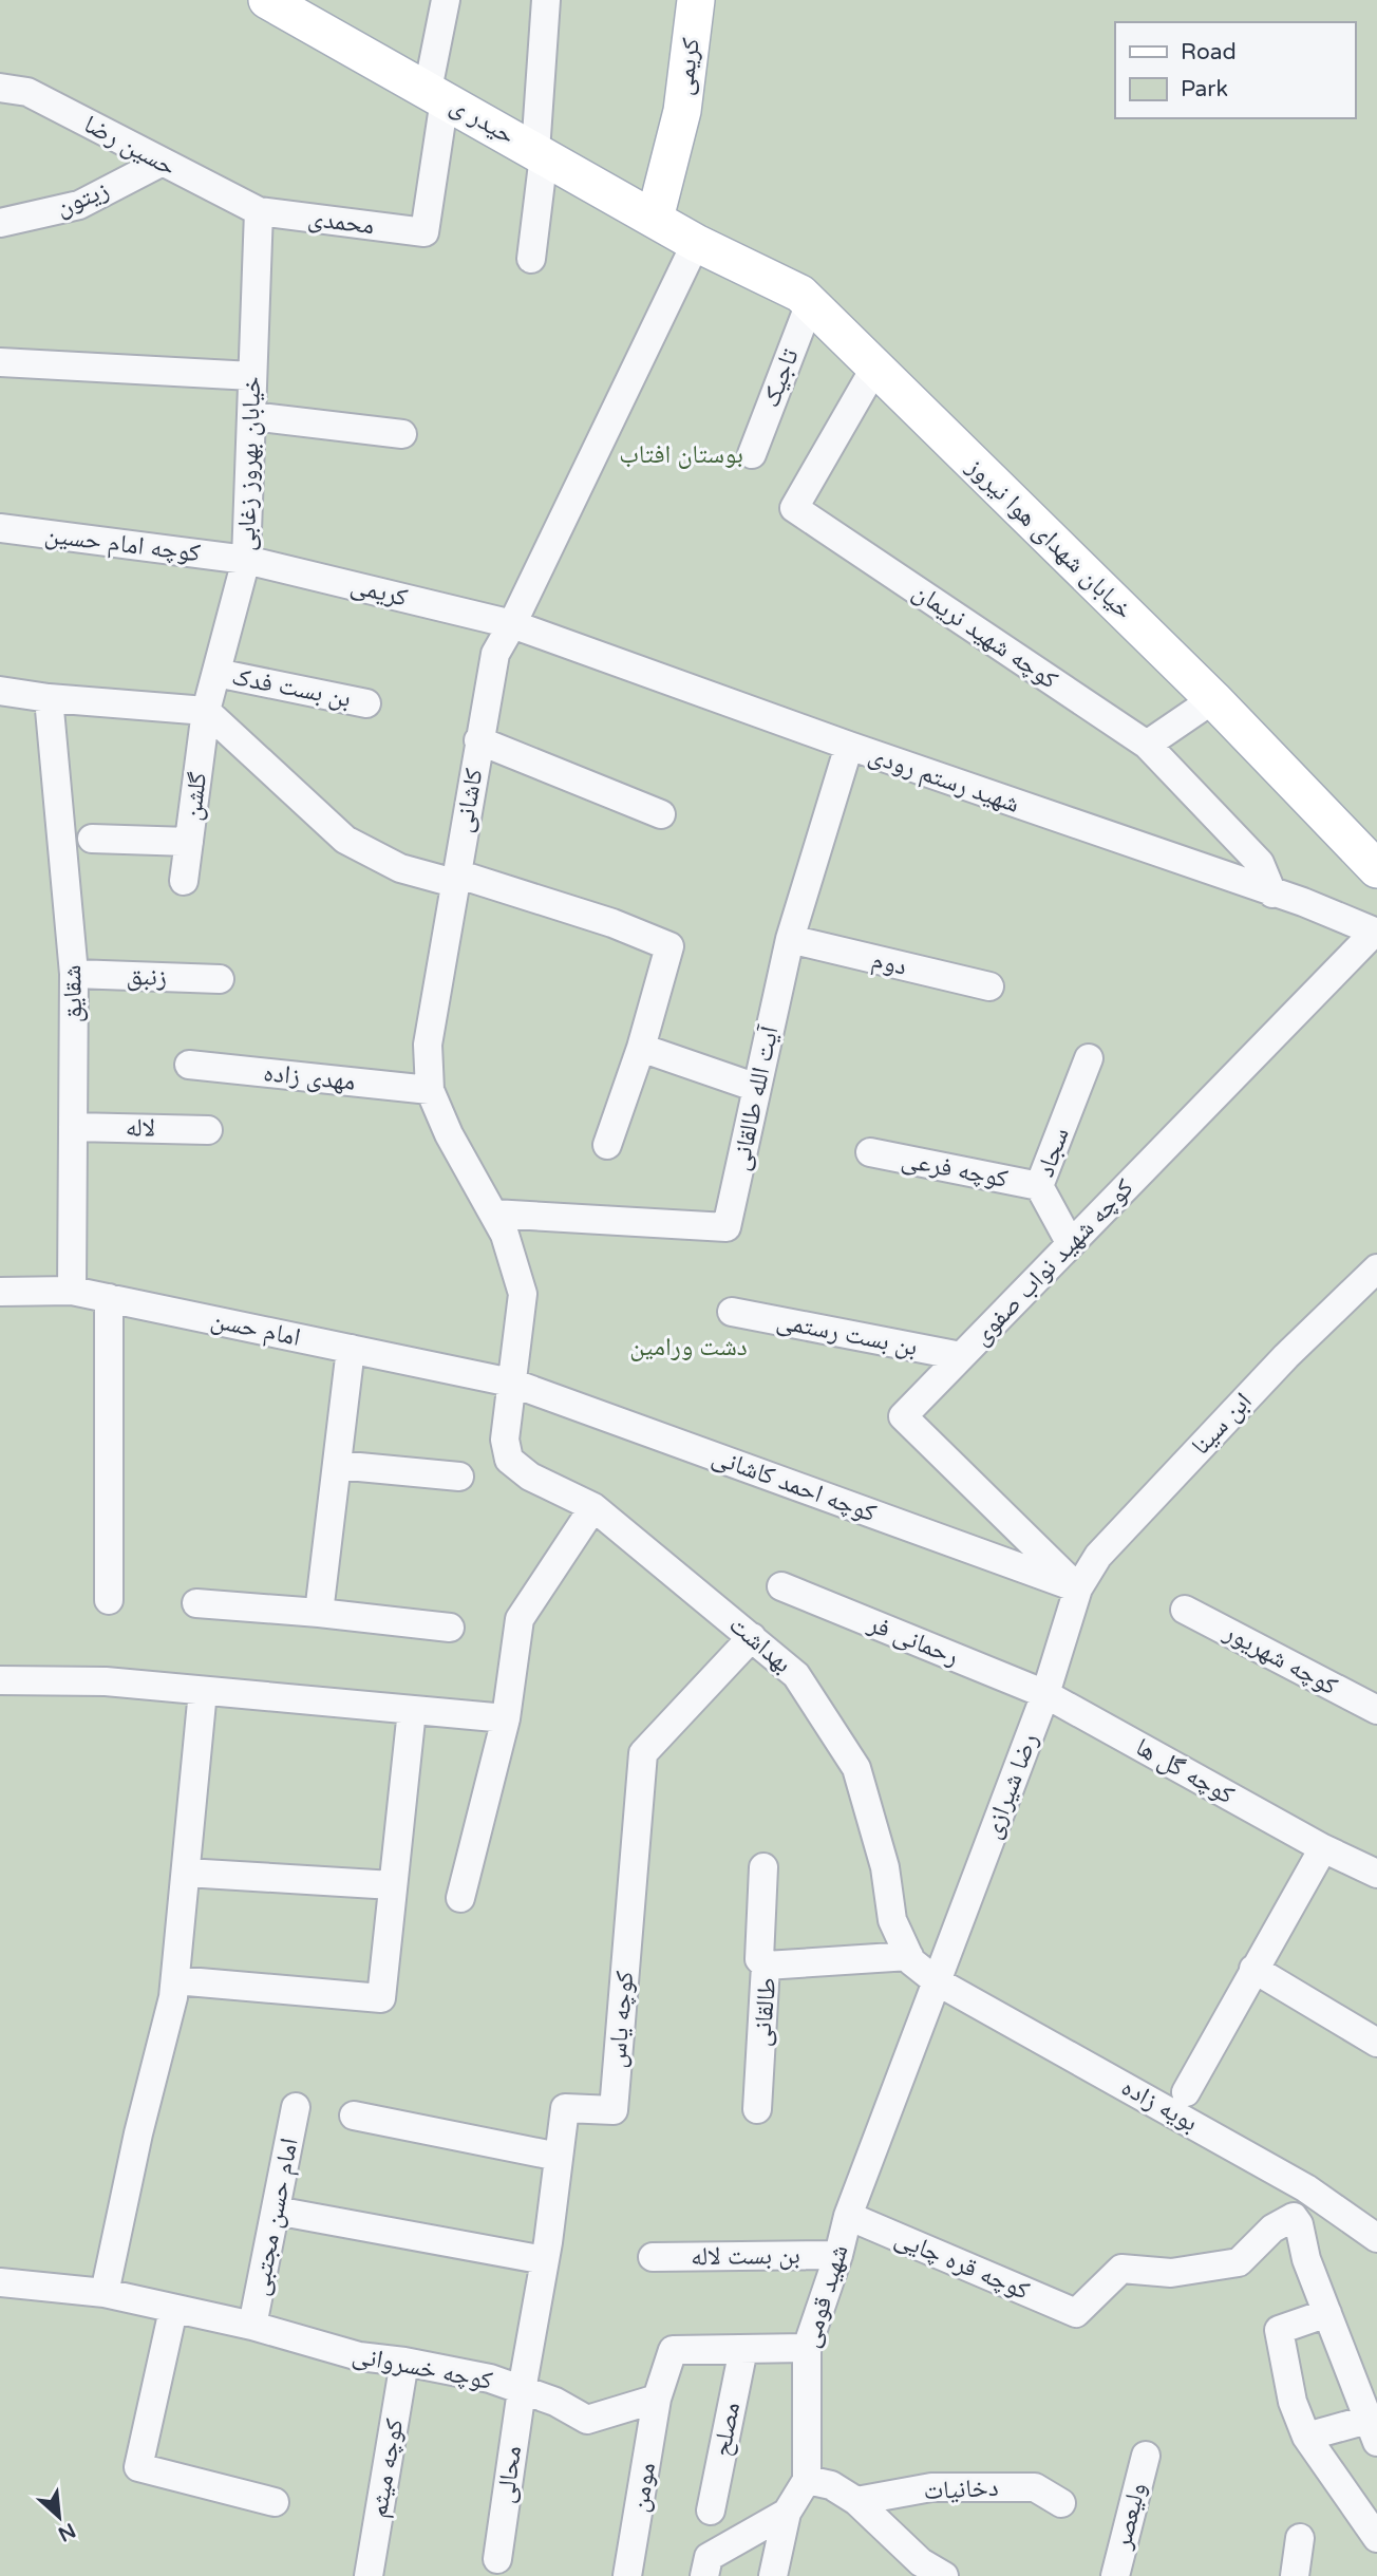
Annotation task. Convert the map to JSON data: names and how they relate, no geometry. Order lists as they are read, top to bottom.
{
  "streets": {
    "main road": ["کریمی", "حیدر ی", "خیابان شهدای هوا نیروز"],
    "street": [
      "حسین رضا",
      "زیتون",
      "محمدی",
      "تاجیک",
      "خیابان بهروز زغابی",
      "کوچه امام حسین",
      "کوچه شهید نریمان",
      "بن بست فدک",
      "شهید رستم رودی",
      "گلشن",
      "کاشانی",
      "دوم",
      "زنبق",
      "شقایق",
      "مهدی زاده",
      "آیت الله طالقانی",
      "لاله",
      "سجاد",
      "کوچه فرعی",
      "کوچه شهید نواب صفوی",
      "امام حسن",
      "بن بست رستمی",
      "ابن سینا",
      "کوچه احمد کاشانی",
      "رحمانی فر",
      "بهداشت",
      "کوچه شهریور",
      "کوچه گل ها",
      "رضا شیرازی",
      "طالقانی",
      "کوچه یاس",
      "بویه زاده",
      "امام حسن مجتبی",
      "بن بست لاله",
      "کوچه قره چایی",
      "شهید قومی",
      "کوچه خسروانی",
      "مصلح",
      "کوچه میثم",
      "محالی",
      "مومن",
      "دخانیات",
      "ولیعصر"
    ]
  },
  "crossings": [
    ["کریمی", "حیدر ی"],
    ["کریمی", "خیابان بهروز زغابی"],
    ["کریمی", "کوچه امام حسین"],
    ["کریمی", "شهید رستم رودی"],
    ["کریمی", "کاشانی"],
    ["حیدر ی", "محمدی"],
    ["حیدر ی", "خیابان شهدای هوا نیروز"],
    ["حیدر ی", "کاشانی"],
    ["حسین رضا", "زیتون"],
    ["حسین رضا", "محمدی"],
    ["حسین رضا", "خیابان بهروز زغابی"],
    ["محمدی", "خیابان بهروز زغابی"],
    ["تاجیک", "خیابان شهدای هوا نیروز"],
    ["خیابان بهروز زغابی", "کوچه امام حسین"],
    ["خیابان بهروز زغابی", "بن بست فدک"],
    ["خیابان بهروز زغابی", "گلشن"],
    ["خیابان شهدای هوا نیروز", "کوچه شهید نریمان"],
    ["خیابان شهدای هوا نیروز", "کاشانی"],
    ["کوچه شهید نریمان", "شهید رستم رودی"],
    ["شهید رستم رودی", "کاشانی"],
    ["شهید رستم رودی", "آیت الله طالقانی"],
    ["شهید رستم رودی", "کوچه شهید نواب صفوی"],
    ["کاشانی", "مهدی زاده"],
    ["کاشانی", "آیت الله طالقانی"],
    ["کاشانی", "امام حسن"],
    ["کاشانی", "کوچه احمد کاشانی"],
    ["کاشانی", "بهداشت"],
    ["دوم", "آیت الله طالقانی"],
    ["زنبق", "شقایق"],
    ["شقایق", "لاله"],
    ["شقایق", "امام حسن"],
    ["سجاد", "کوچه فرعی"],
    ["سجاد", "کوچه شهید نواب صفوی"],
    ["کوچه شهید نواب صفوی", "بن بست رستمی"],
    ["کوچه شهید نواب صفوی", "ابن سینا"],
    ["کوچه شهید نواب صفوی", "کوچه احمد کاشانی"],
    ["کوچه شهید نواب صفوی", "رضا شیرازی"],
    ["امام حسن", "کوچه احمد کاشانی"],
    ["امام حسن", "بهداشت"],
    ["ابن سینا", "کوچه احمد کاشانی"],
    ["ابن سینا", "رضا شیرازی"],
    ["کوچه احمد کاشانی", "بهداشت"],
    ["کوچه احمد کاشانی", "رضا شیرازی"],
    ["رحمانی فر", "کوچه گل ها"],
    ["رحمانی فر", "رضا شیرازی"],
    ["بهداشت", "رضا شیرازی"],
    ["بهداشت", "طالقانی"],
    ["بهداشت", "کوچه یاس"],
    ["بهداشت", "بویه زاده"],
    ["بهداشت", "شهید قومی"],
    ["کوچه گل ها", "رضا شیرازی"],
    ["رضا شیرازی", "بویه زاده"],
    ["رضا شیرازی", "شهید قومی"],
    ["کوچه یاس", "کوچه خسروانی"],
    ["کوچه یاس", "محالی"],
    ["بویه زاده", "شهید قومی"],
    ["امام حسن مجتبی", "کوچه خسروانی"],
    ["بن بست لاله", "شهید قومی"],
    ["کوچه قره چایی", "شهید قومی"],
    ["کوچه خسروانی", "کوچه میثم"],
    ["کوچه خسروانی", "محالی"],
    ["کوچه خسروانی", "مومن"]
  ],
  "parks": ["بوستان افتاب", "دشت ورامین"],
  "legend": ["Road", "Park"],
  "north": "bottom right"
}
